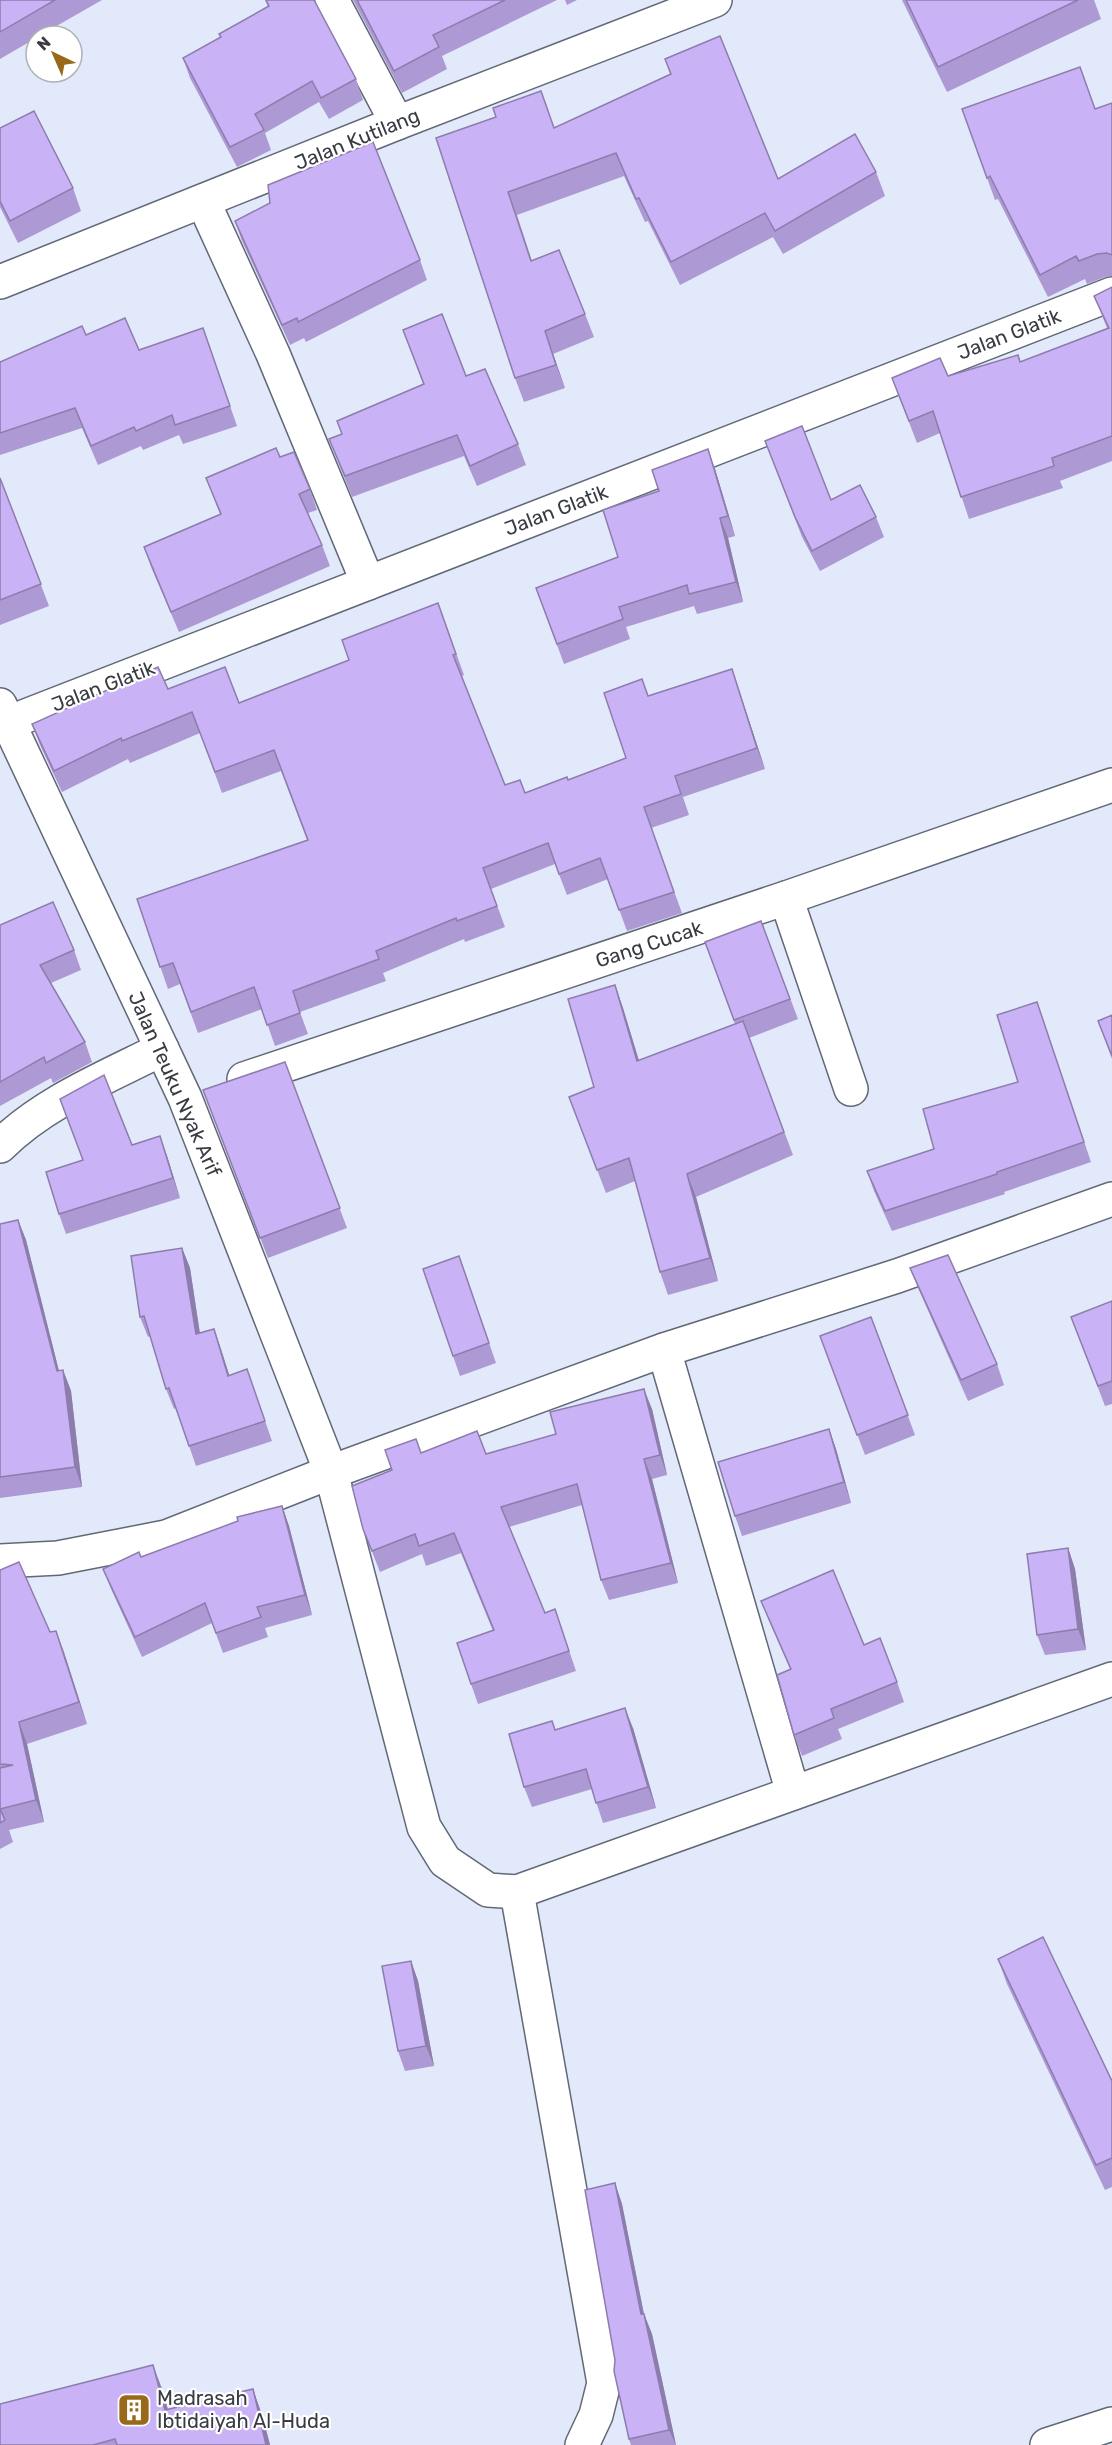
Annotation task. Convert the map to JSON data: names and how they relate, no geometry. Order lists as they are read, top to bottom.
{
  "streets": {
    "street": [
      "Jalan Kutilang",
      "Jalan Glatik",
      "Gang Cucak",
      "Jalan Teuku Nyak Arif"
    ]
  },
  "crossings": [
    ["Jalan Glatik", "Jalan Teuku Nyak Arif"],
    ["Gang Cucak", "Jalan Teuku Nyak Arif"]
  ],
  "places": {
    "building": ["Madrasah Ibtidaiyah Al-Huda"]
  },
  "north": "top left"
}
